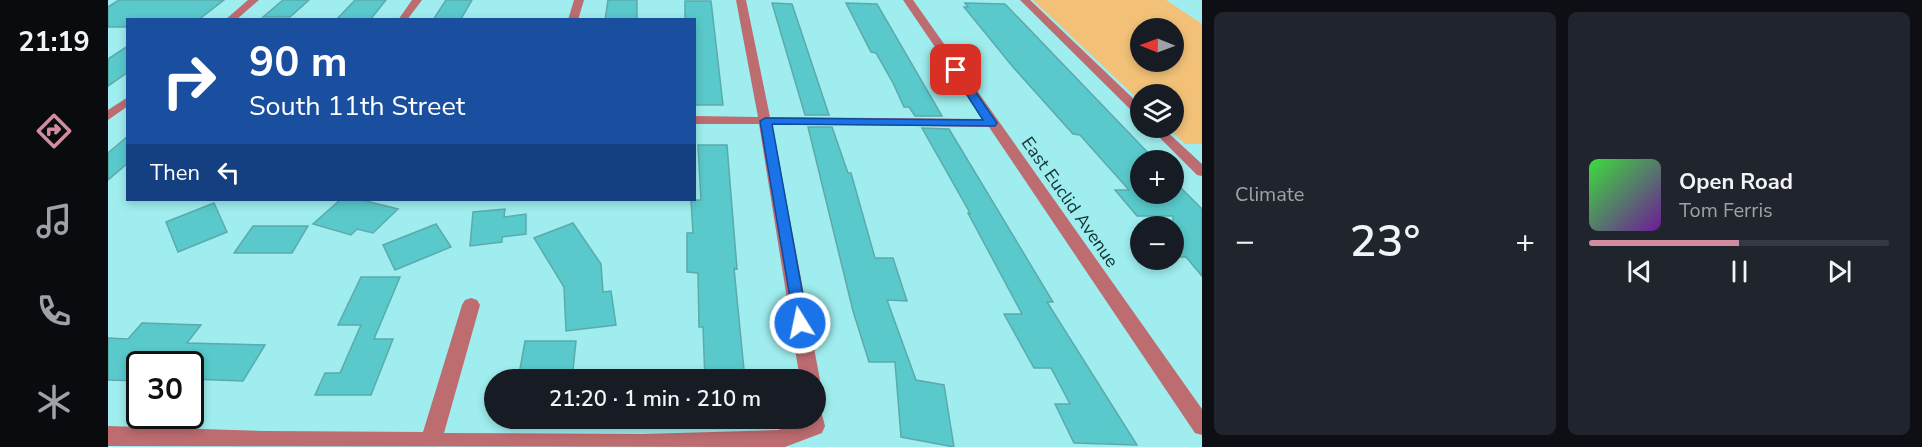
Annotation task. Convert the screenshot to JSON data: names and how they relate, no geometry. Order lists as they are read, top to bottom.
{
  "streets": {
    "street": ["East Euclid Avenue"]
  },
  "north": "left",
  "page": {
    "tabs": "21:19",
    "tile": "Climate",
    "map_buttons": ["+", "−"],
    "turn": ["90 m", "South 11th Street"],
    "then": "Then",
    "song": ["Open Road", "Tom Ferris"],
    "heat": ["−", "23°", "+"],
    "limit": "30",
    "trip": "21:20 · 1 min · 210 m"
  }
}
